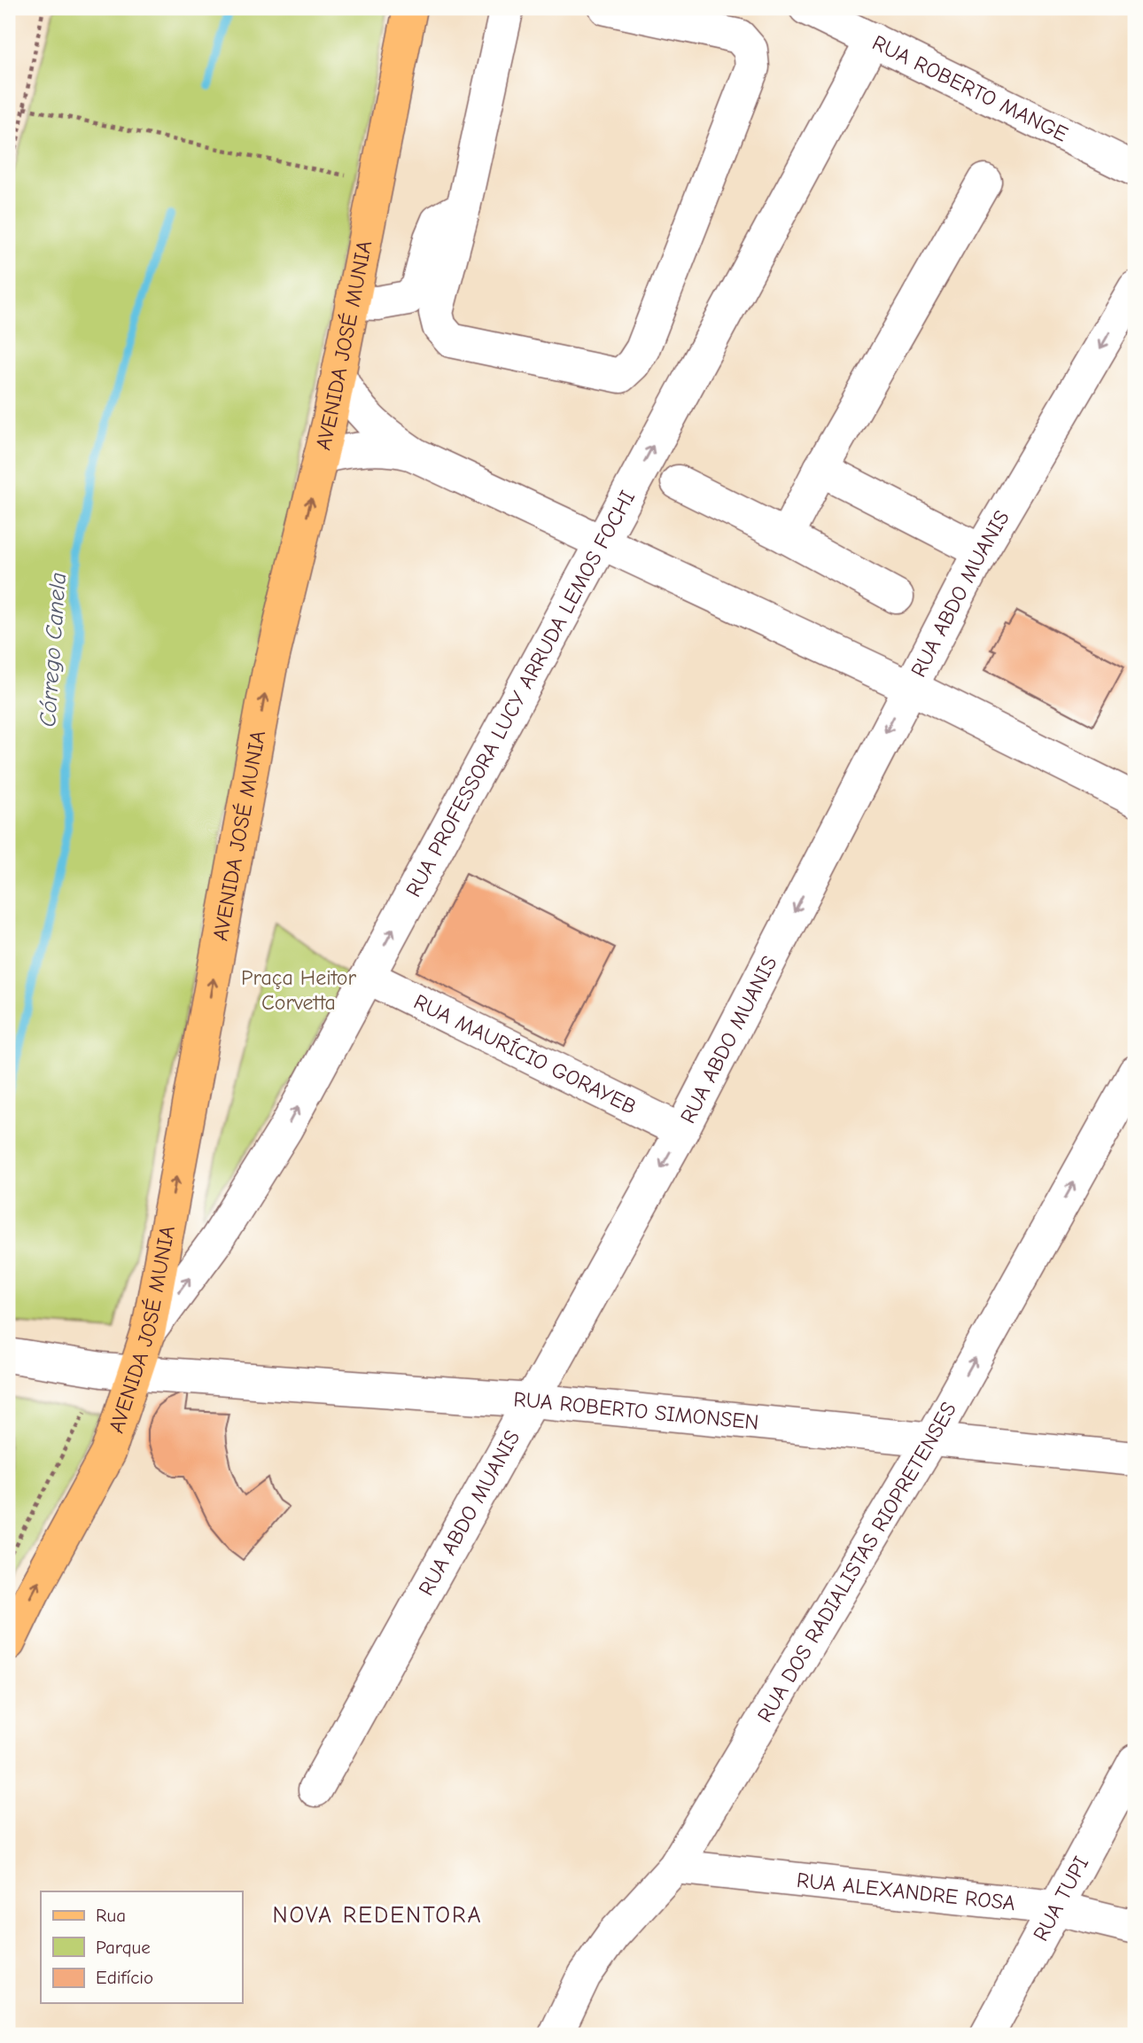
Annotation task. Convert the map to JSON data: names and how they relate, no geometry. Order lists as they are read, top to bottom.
{
  "streets": {
    "main road": ["AVENIDA JOSÉ MUNIA"],
    "street": [
      "RUA ROBERTO MANGE",
      "RUA ABDO MUANIS",
      "RUA PROFESSORA LUCY ARRUDA LEMOS FOCHI",
      "RUA MAURÍCIO GORAYEB",
      "RUA ROBERTO SIMONSEN",
      "RUA DOS RADIALISTAS RIOPRETENSES",
      "RUA ALEXANDRE ROSA",
      "RUA TUPI"
    ]
  },
  "crossings": [
    ["RUA ROBERTO MANGE", "RUA PROFESSORA LUCY ARRUDA LEMOS FOCHI"],
    ["AVENIDA JOSÉ MUNIA", "RUA PROFESSORA LUCY ARRUDA LEMOS FOCHI"],
    ["AVENIDA JOSÉ MUNIA", "RUA ROBERTO SIMONSEN"],
    ["RUA ABDO MUANIS", "RUA MAURÍCIO GORAYEB"],
    ["RUA ABDO MUANIS", "RUA ROBERTO SIMONSEN"],
    ["RUA PROFESSORA LUCY ARRUDA LEMOS FOCHI", "RUA MAURÍCIO GORAYEB"],
    ["RUA ROBERTO SIMONSEN", "RUA DOS RADIALISTAS RIOPRETENSES"],
    ["RUA DOS RADIALISTAS RIOPRETENSES", "RUA ALEXANDRE ROSA"],
    ["RUA ALEXANDRE ROSA", "RUA TUPI"]
  ],
  "one_way": ["AVENIDA JOSÉ MUNIA", "RUA ABDO MUANIS", "RUA DOS RADIALISTAS RIOPRETENSES"],
  "districts": ["NOVA REDENTORA"],
  "water": ["Córrego Canela"],
  "parks": ["Praça Heitor Corvetta"],
  "legend": ["Rua", "Parque", "Edifício"]
}
